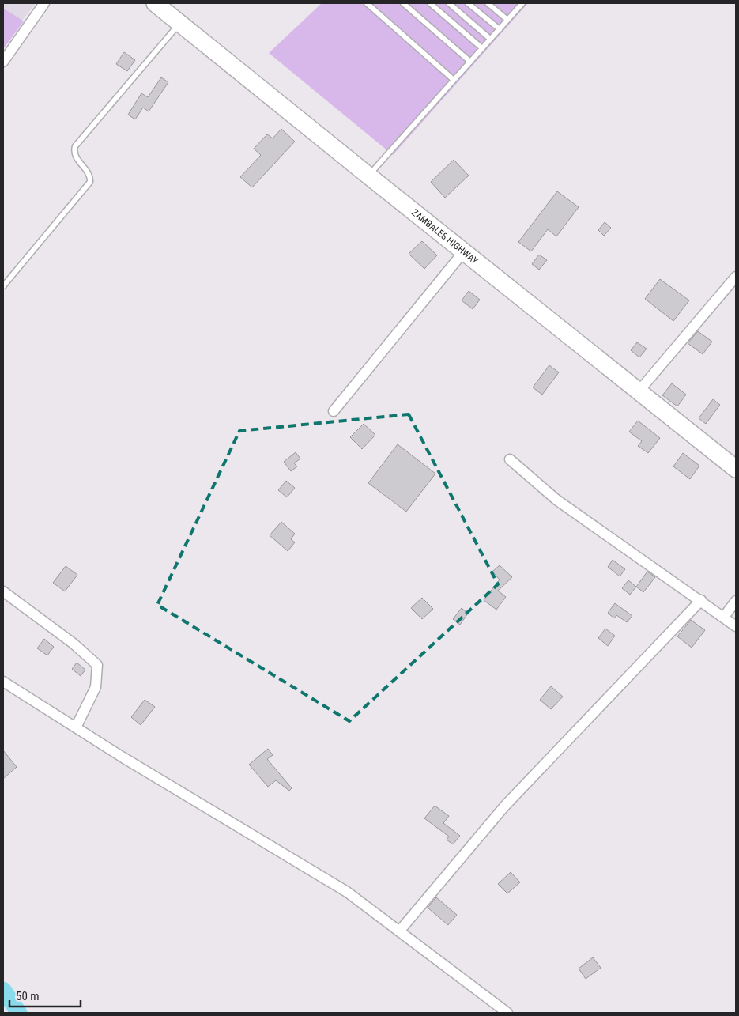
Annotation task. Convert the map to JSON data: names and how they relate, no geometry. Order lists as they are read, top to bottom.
{
  "streets": {
    "main road": ["ZAMBALES HIGHWAY"]
  },
  "scale_bar": "50 m"
}
